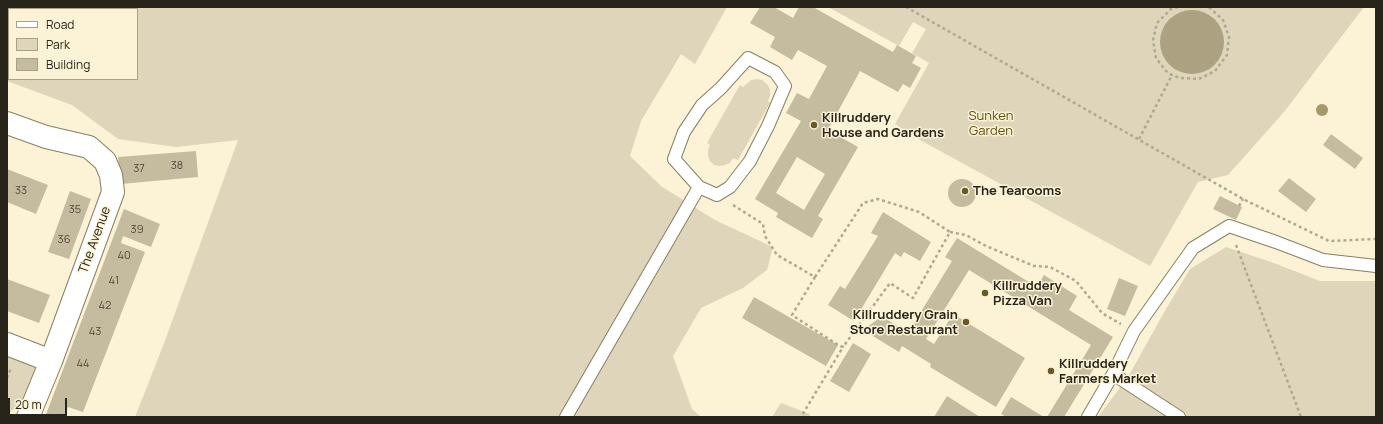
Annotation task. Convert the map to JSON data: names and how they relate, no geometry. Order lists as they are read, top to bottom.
{
  "streets": {
    "street": ["The Avenue"]
  },
  "parks": ["Sunken Garden"],
  "places": [
    "Killruddery House and Gardens",
    "The Tearooms",
    "Killruddery Pizza Van",
    "Killruddery Grain Store Restaurant",
    "Killruddery Farmers Market"
  ],
  "house_numbers": [
    "38",
    "37",
    "33",
    "35",
    "39",
    "36",
    "40",
    "41",
    "42",
    "43",
    "44"
  ],
  "legend": ["Road", "Park", "Building"],
  "scale_bar": "20 m"
}
